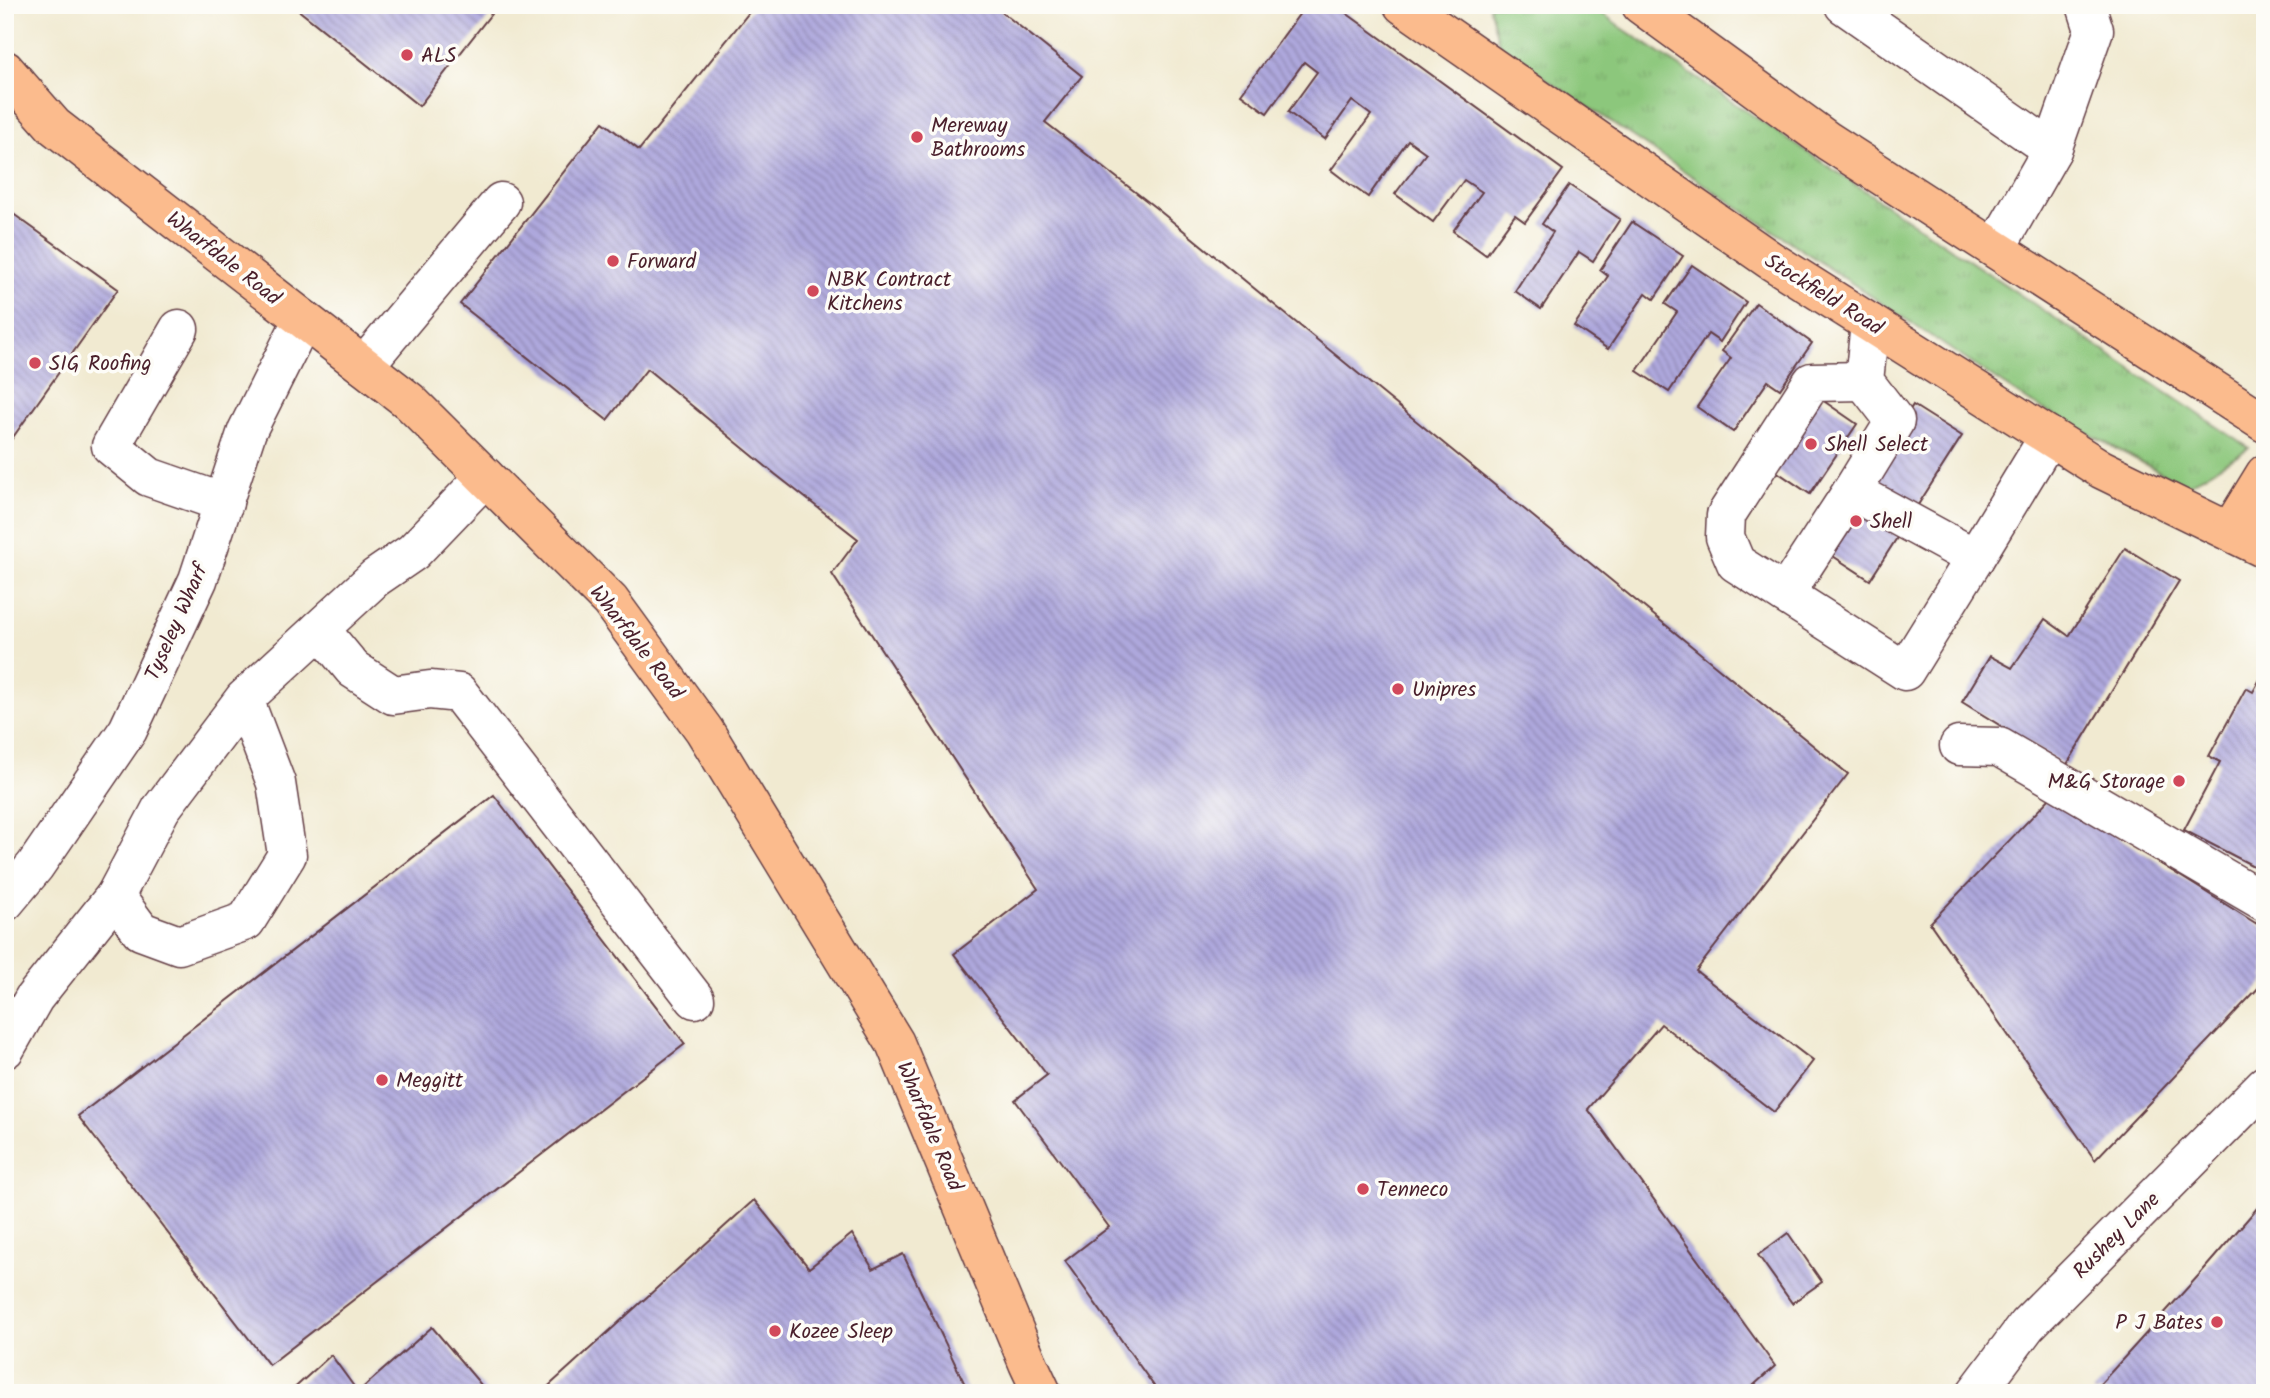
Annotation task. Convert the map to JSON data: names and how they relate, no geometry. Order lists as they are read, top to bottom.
{
  "streets": {
    "main road": ["Wharfdale Road", "Stockfield Road"],
    "street": ["Tyseley Wharf", "Rushey Lane"]
  },
  "crossings": [
    ["Wharfdale Road", "Tyseley Wharf"]
  ],
  "places": [
    "ALS",
    "Mereway Bathrooms",
    "Forward",
    "NBK Contract Kitchens",
    "SIG Roofing",
    "Shell Select",
    "Shell",
    "Unipres",
    "M&G Storage",
    "Meggitt",
    "Tenneco",
    "P J Bates",
    "Kozee Sleep"
  ]
}
